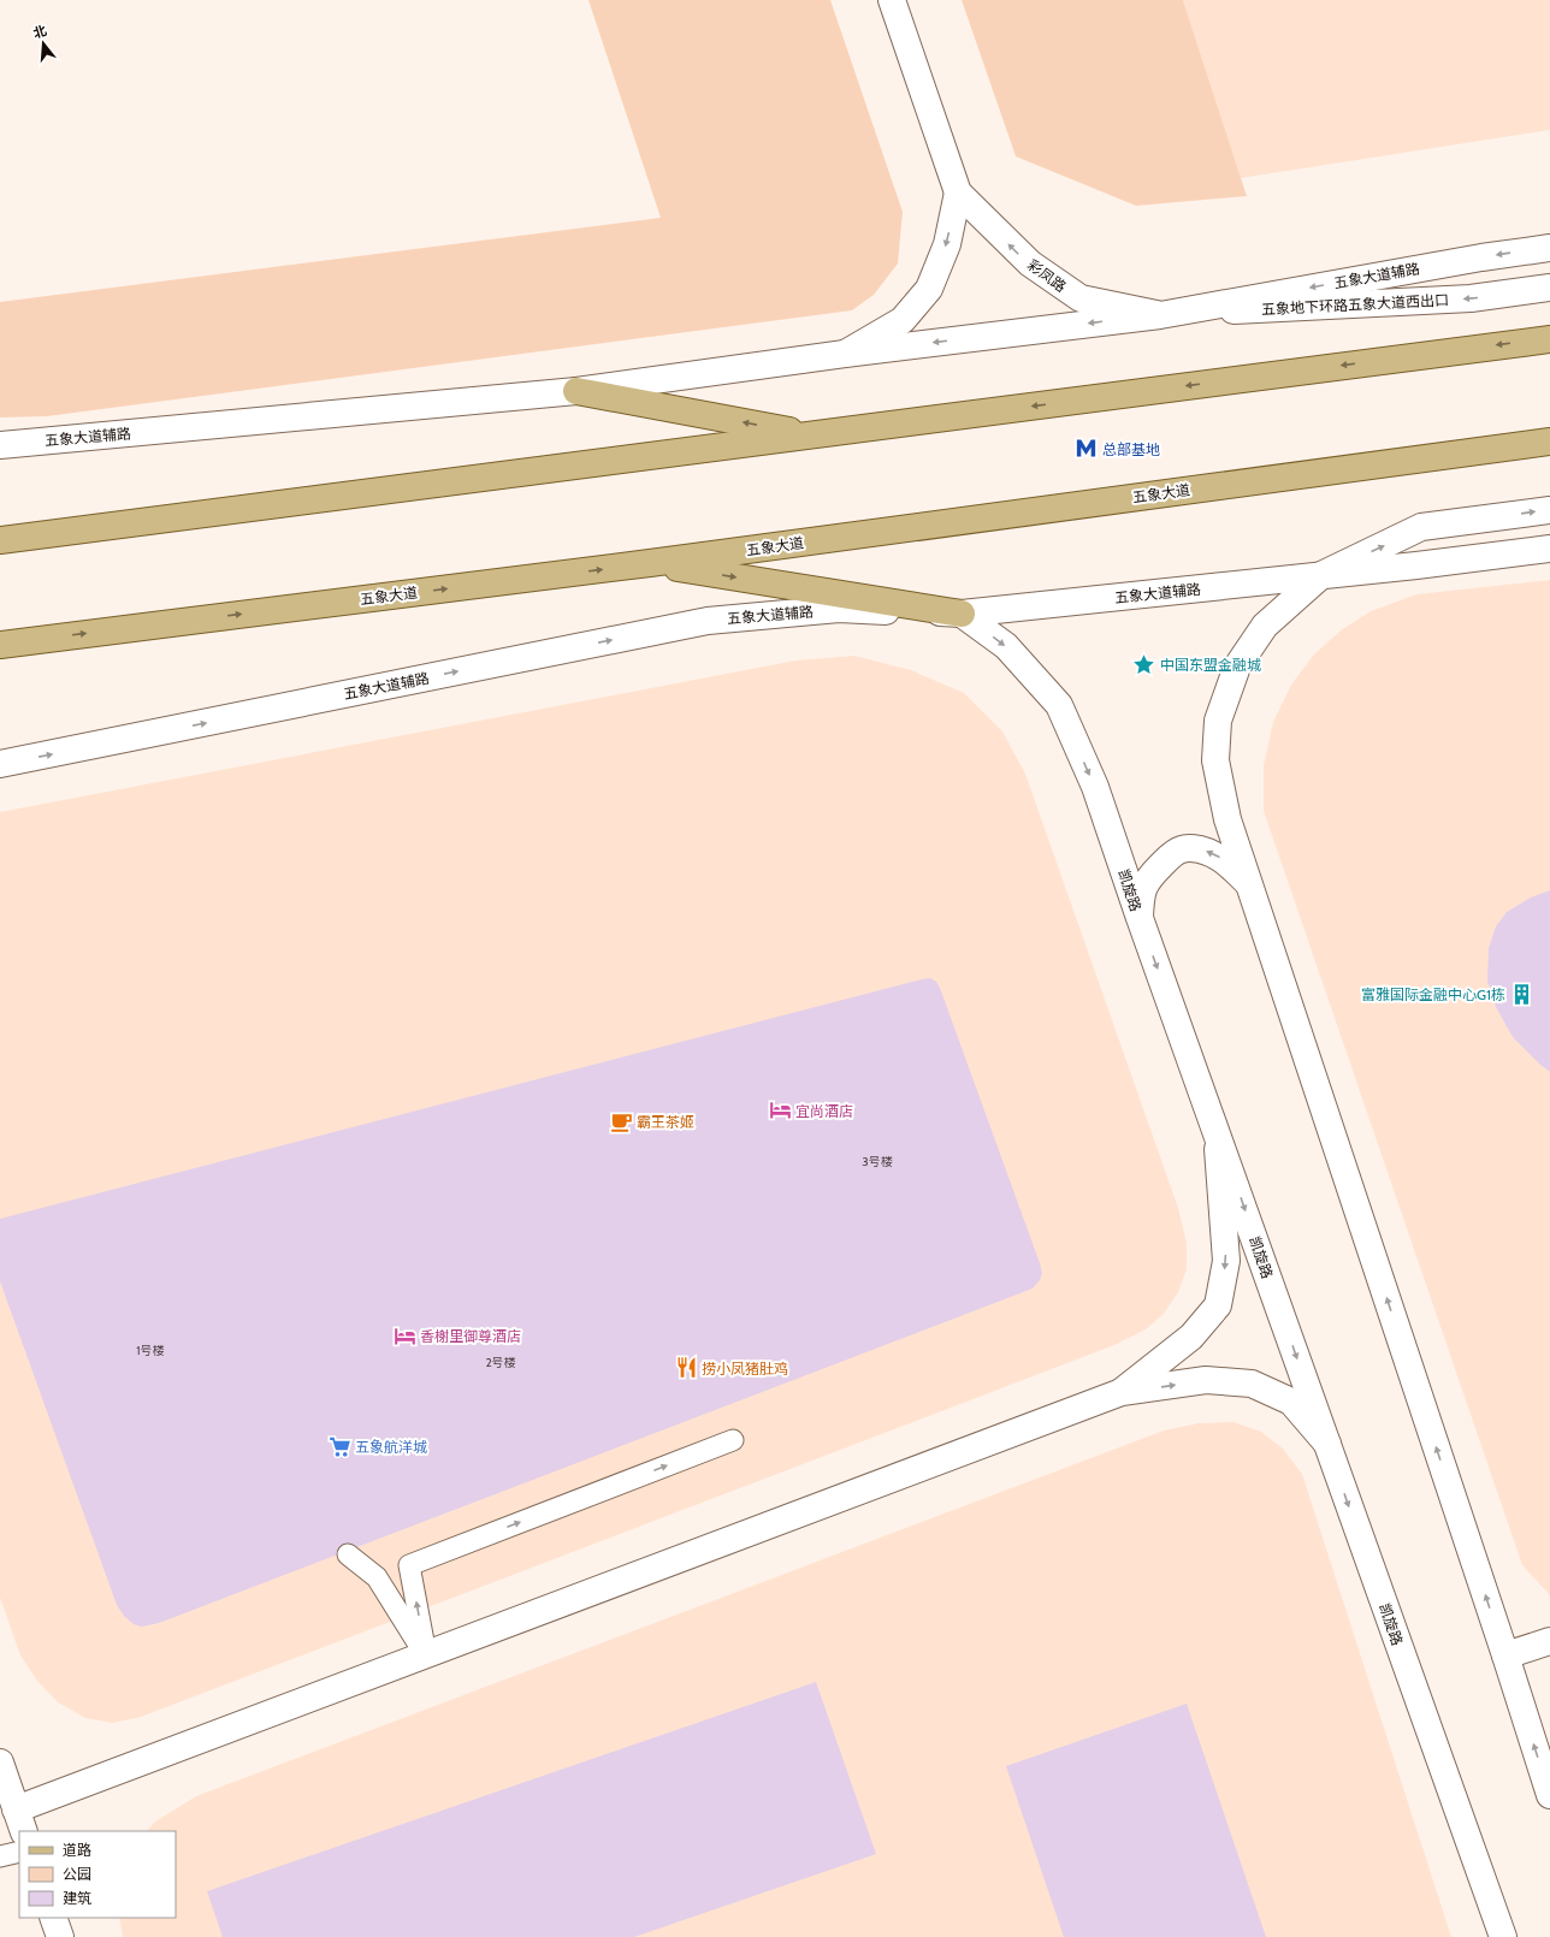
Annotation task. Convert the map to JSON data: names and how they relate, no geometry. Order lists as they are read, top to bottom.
{
  "streets": {
    "main road": ["五象大道"],
    "street": [
      "彩凤路",
      "五象大道辅路",
      "五象地下环路五象大道西出口",
      "凯旋路"
    ]
  },
  "crossings": [
    ["彩凤路", "五象大道辅路"],
    ["彩凤路", "五象地下环路五象大道西出口"],
    ["五象大道辅路", "五象地下环路五象大道西出口"],
    ["五象大道辅路", "凯旋路"]
  ],
  "one_way": ["彩凤路"],
  "places": {
    "metro station": ["总部基地"],
    "place": ["中国东盟金融城"],
    "building": ["富雅国际金融中心G1栋"],
    "hotel": ["宜尚酒店", "香榭里御尊酒店"],
    "cafe": ["霸王茶姬"],
    "restaurant": ["捞小凤猪肚鸡"],
    "supermarket": ["五象航洋城"]
  },
  "house_numbers": ["3号楼", "1号楼", "2号楼"],
  "legend": ["道路", "公园", "建筑"],
  "north": "top"
}
